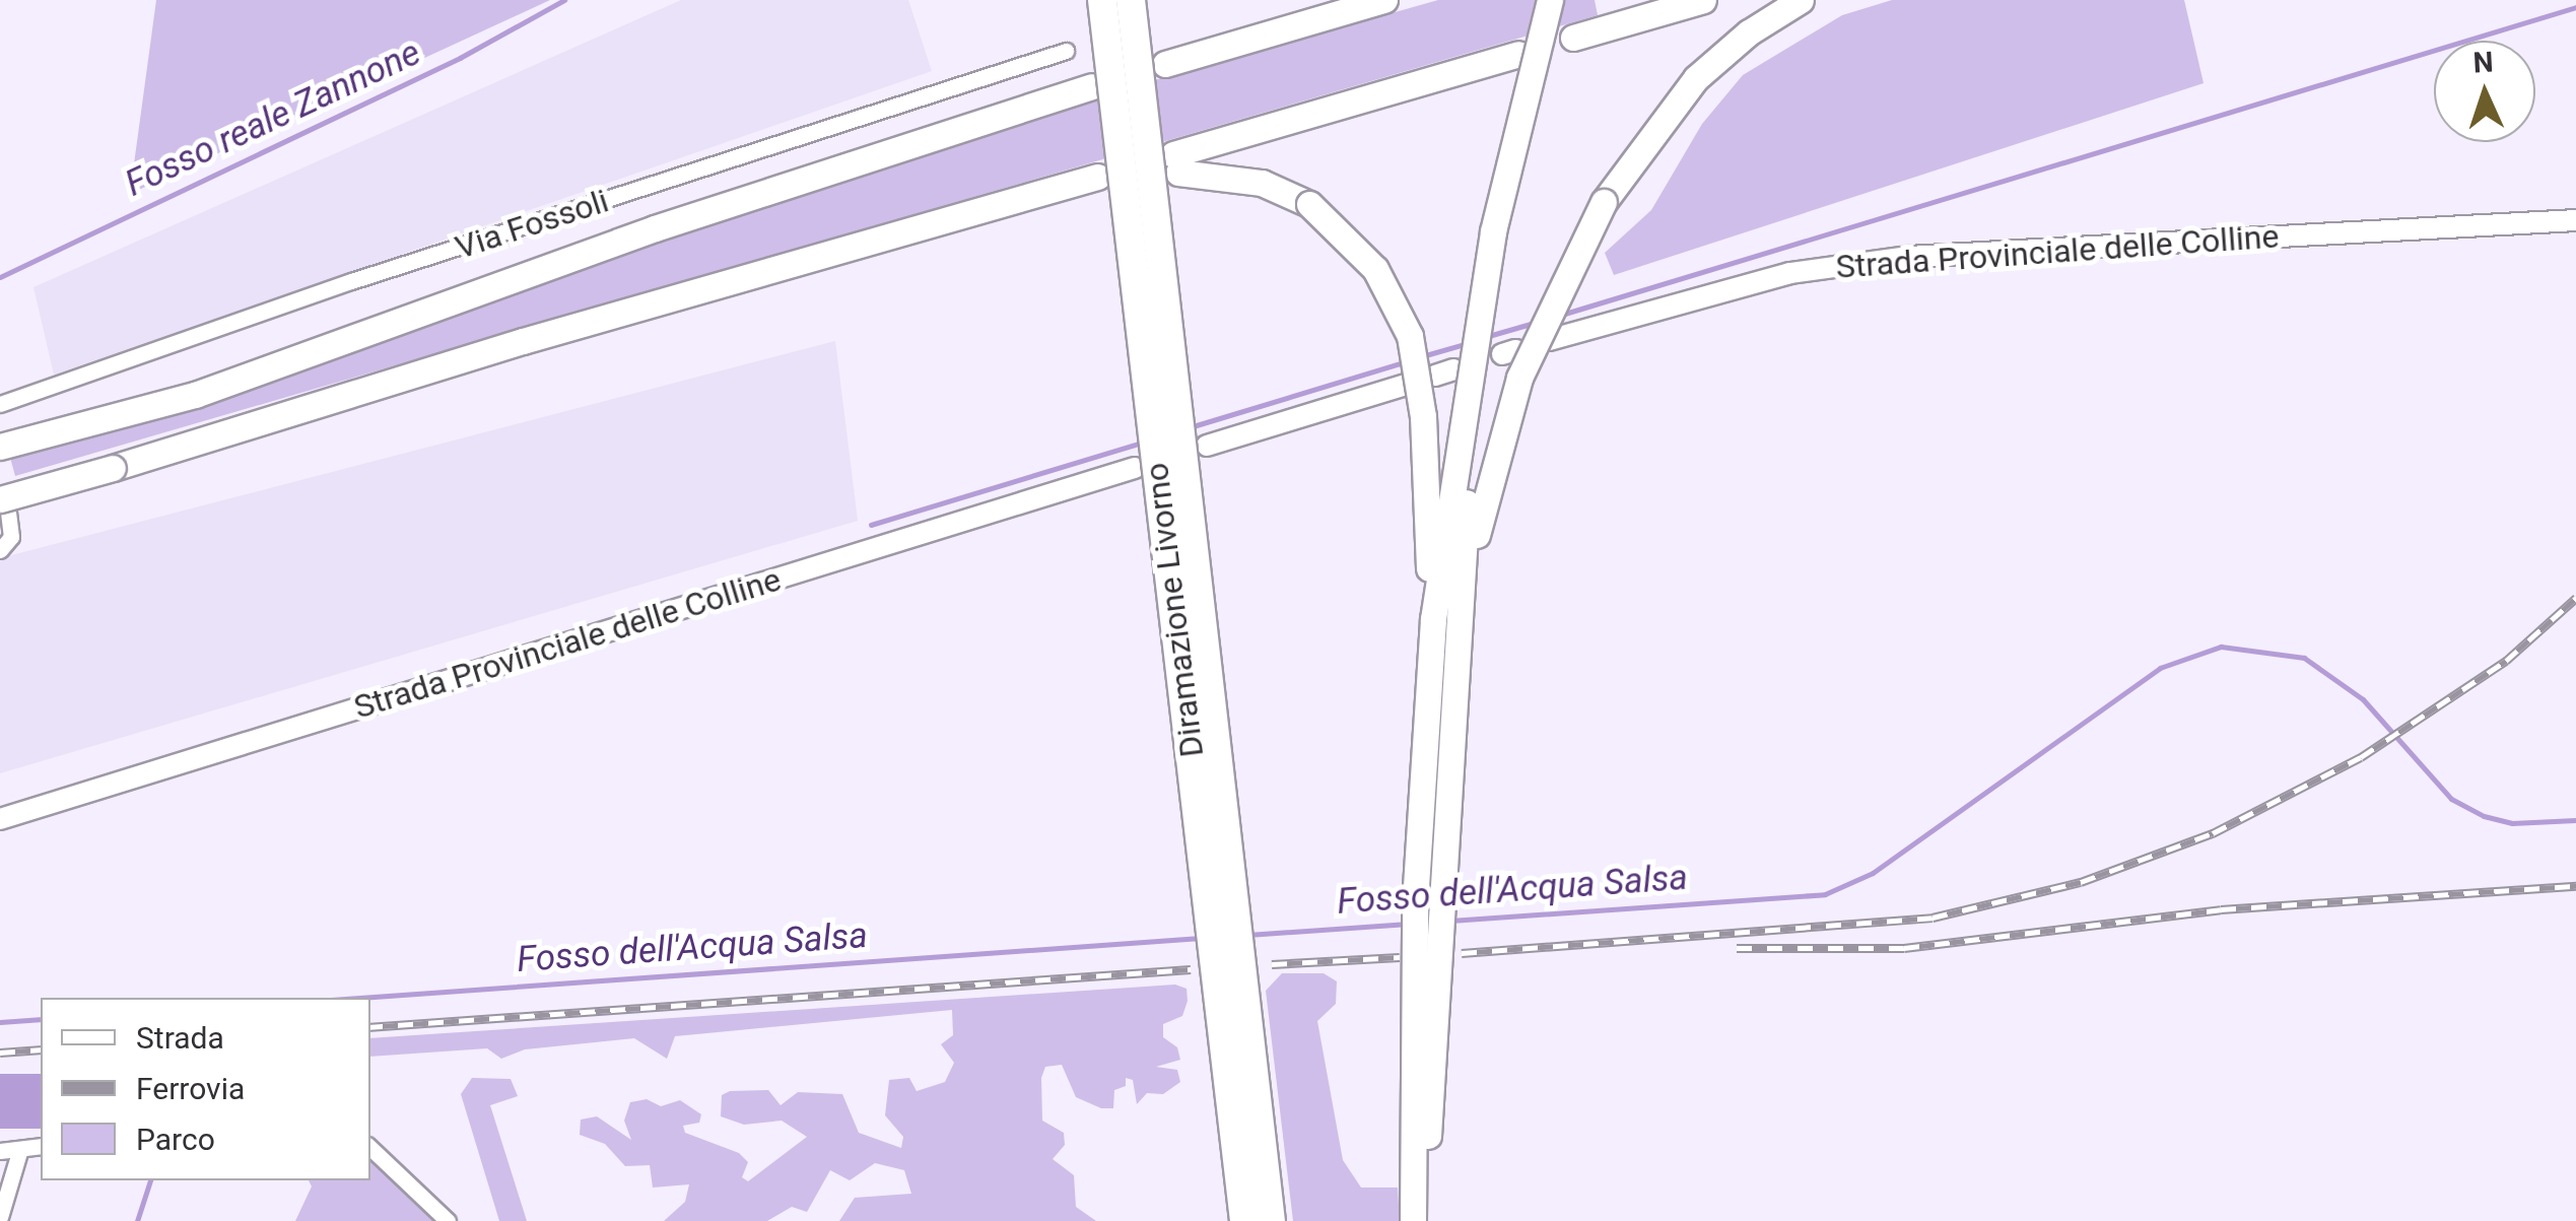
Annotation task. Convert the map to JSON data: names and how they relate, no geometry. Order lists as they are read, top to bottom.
{
  "streets": {
    "highway": ["Diramazione Livorno"],
    "main road": ["Strada Provinciale delle Colline"],
    "street": ["Via Fossoli"]
  },
  "water": ["Fosso reale Zannone", "Fosso dell'Acqua Salsa"],
  "legend": ["Strada", "Ferrovia", "Parco"],
  "north": "top"
}
